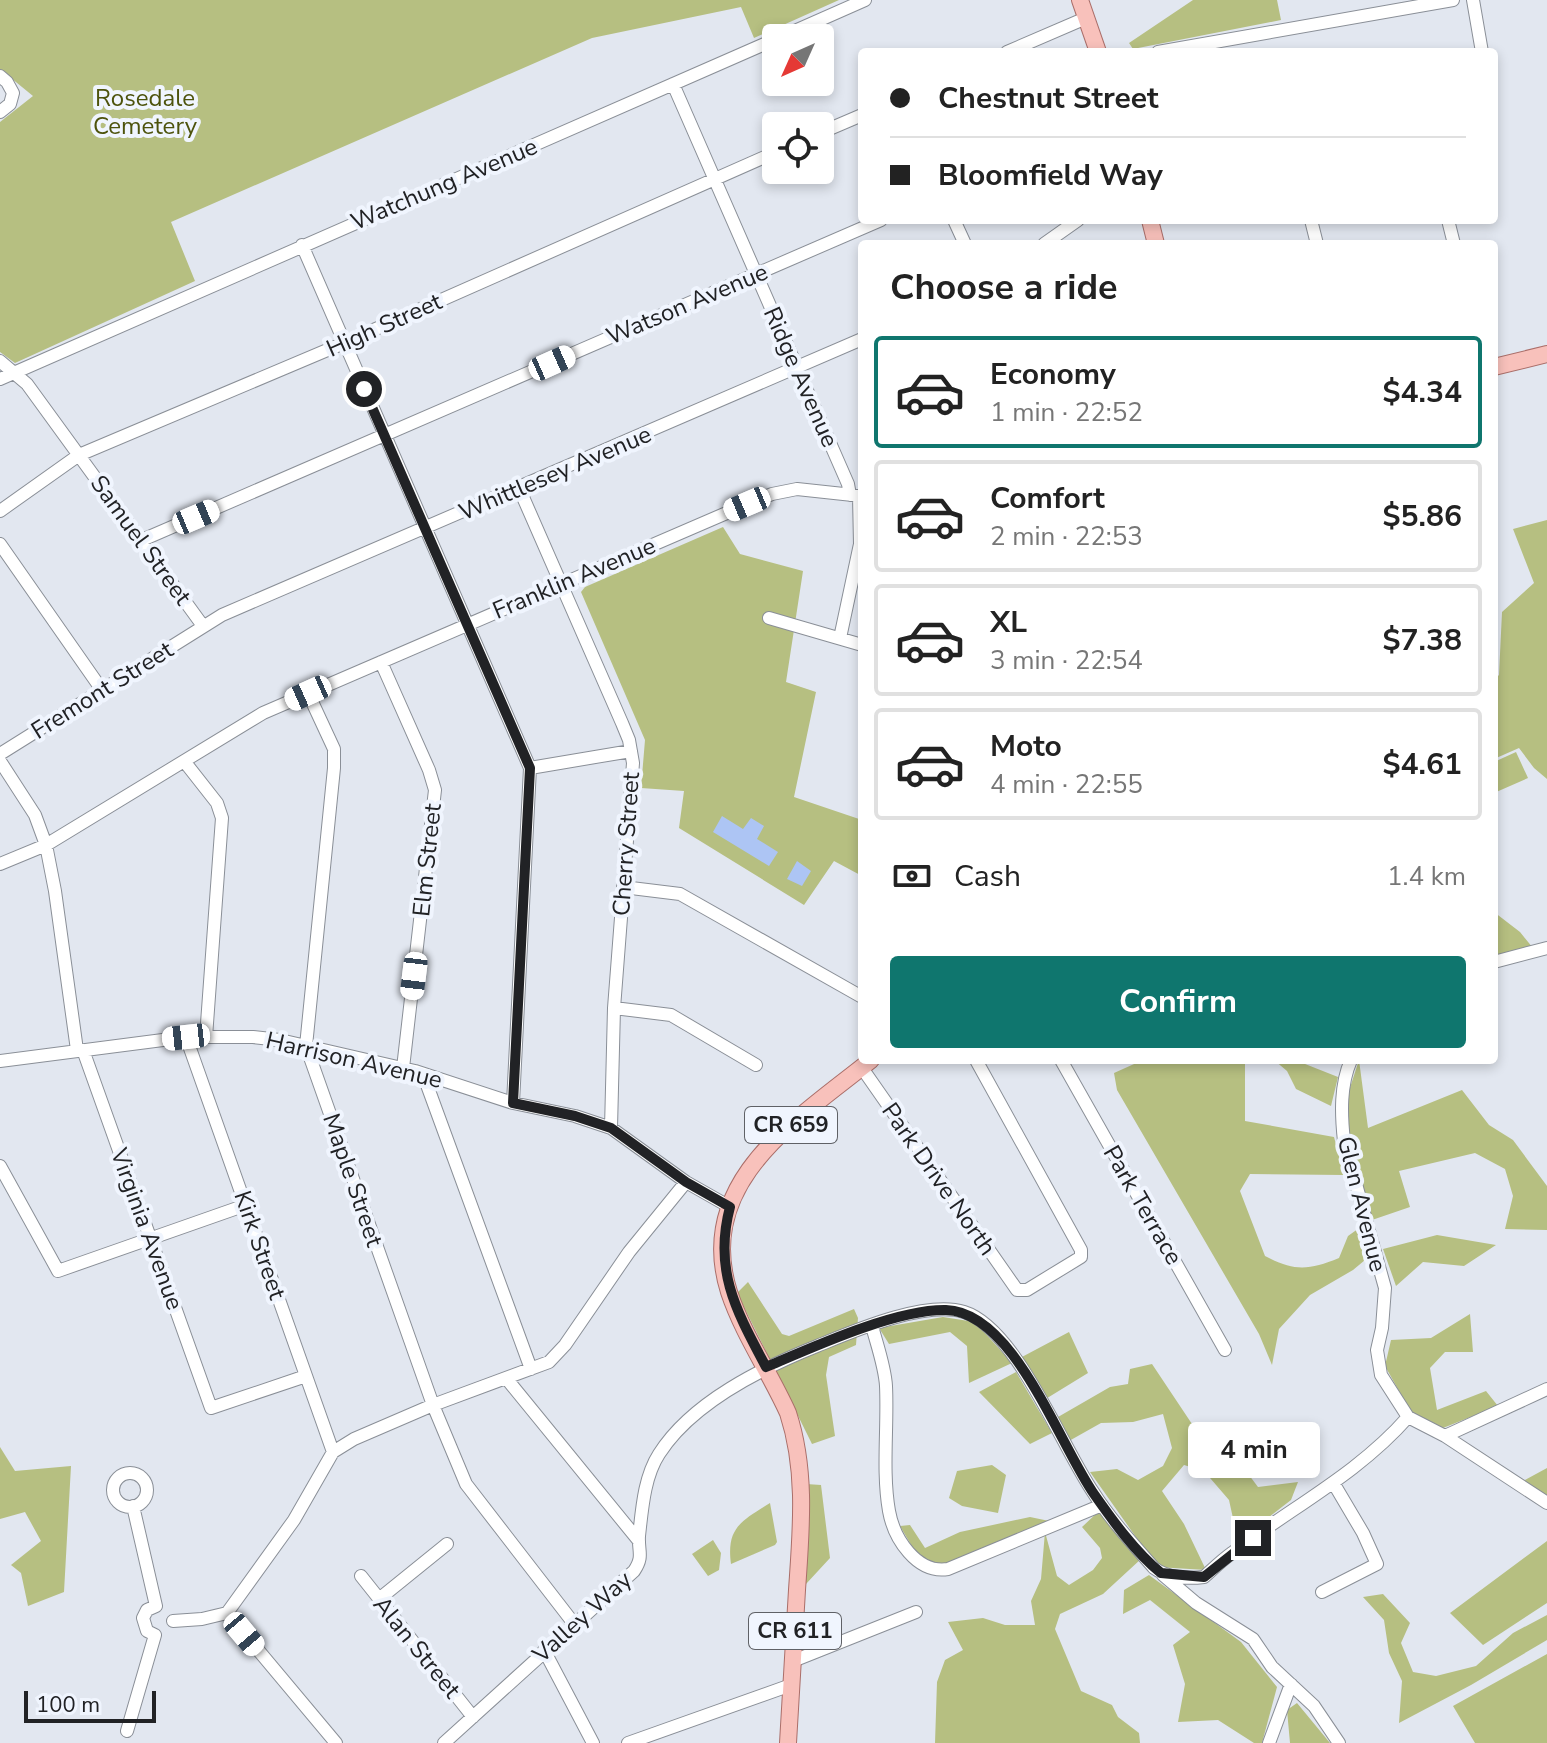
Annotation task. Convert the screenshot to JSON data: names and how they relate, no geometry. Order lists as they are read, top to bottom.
{
  "streets": {
    "main road": ["CR 659", "CR 611"],
    "street": [
      "Watchung Avenue",
      "Watson Avenue",
      "High Street",
      "Ridge Avenue",
      "Whittlesey Avenue",
      "Samuel Street",
      "Franklin Avenue",
      "Fremont Street",
      "Cherry Street",
      "Elm Street",
      "Harrison Avenue",
      "Park Drive North",
      "Maple Street",
      "Glen Avenue",
      "Park Terrace",
      "Virginia Avenue",
      "Kirk Street",
      "Valley Way",
      "Alan Street"
    ]
  },
  "crossings": [
    ["Watchung Avenue", "Ridge Avenue"],
    ["Watchung Avenue", "Samuel Street"],
    ["Watson Avenue", "Ridge Avenue"],
    ["Watson Avenue", "Samuel Street"],
    ["High Street", "Ridge Avenue"],
    ["High Street", "Samuel Street"],
    ["Ridge Avenue", "Whittlesey Avenue"],
    ["Ridge Avenue", "Franklin Avenue"],
    ["Whittlesey Avenue", "Samuel Street"],
    ["Whittlesey Avenue", "Fremont Street"],
    ["Whittlesey Avenue", "Cherry Street"],
    ["Samuel Street", "Fremont Street"],
    ["Franklin Avenue", "Cherry Street"],
    ["Franklin Avenue", "Elm Street"],
    ["Franklin Avenue", "Maple Street"],
    ["Franklin Avenue", "Virginia Avenue"],
    ["Cherry Street", "Harrison Avenue"],
    ["Elm Street", "Harrison Avenue"],
    ["Harrison Avenue", "CR 659"],
    ["Harrison Avenue", "Maple Street"],
    ["Harrison Avenue", "Virginia Avenue"],
    ["Harrison Avenue", "Kirk Street"],
    ["Harrison Avenue", "CR 611"],
    ["CR 659", "Park Drive North"],
    ["CR 659", "CR 611"],
    ["Maple Street", "Valley Way"],
    ["Virginia Avenue", "Kirk Street"],
    ["Valley Way", "CR 611"],
    ["Valley Way", "Alan Street"]
  ],
  "parks": ["Rosedale Cemetery"],
  "scale_bar": "100 m",
  "north": "bottom left",
  "page": {
    "banner": ["Chestnut Street", "Bloomfield Way"],
    "heading": "Choose a ride",
    "list": [
      {
        "name": "Economy",
        "note": "1 min · 22:52",
        "value": "$4.34"
      },
      {
        "name": "Comfort",
        "note": "2 min · 22:53",
        "value": "$5.86"
      },
      {
        "name": "XL",
        "note": "3 min · 22:54",
        "value": "$7.38"
      },
      {
        "name": "Moto",
        "note": "4 min · 22:55",
        "value": "$4.61"
      }
    ],
    "pay": ["Cash", "1.4 km"],
    "buttons": "Confirm",
    "bubble": "4 min",
    "scale": "100 m"
  }
}
